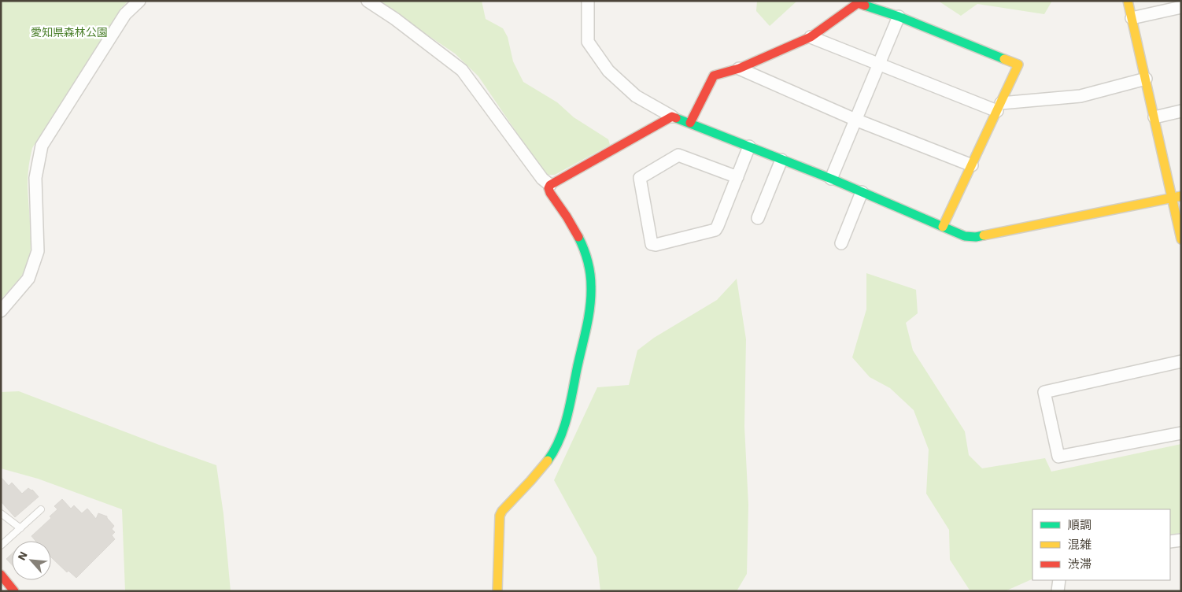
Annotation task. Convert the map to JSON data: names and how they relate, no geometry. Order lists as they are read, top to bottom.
{
  "parks": ["愛知県森林公園"],
  "legend": ["順調", "混雑", "渋滞"],
  "north": "top left"
}
